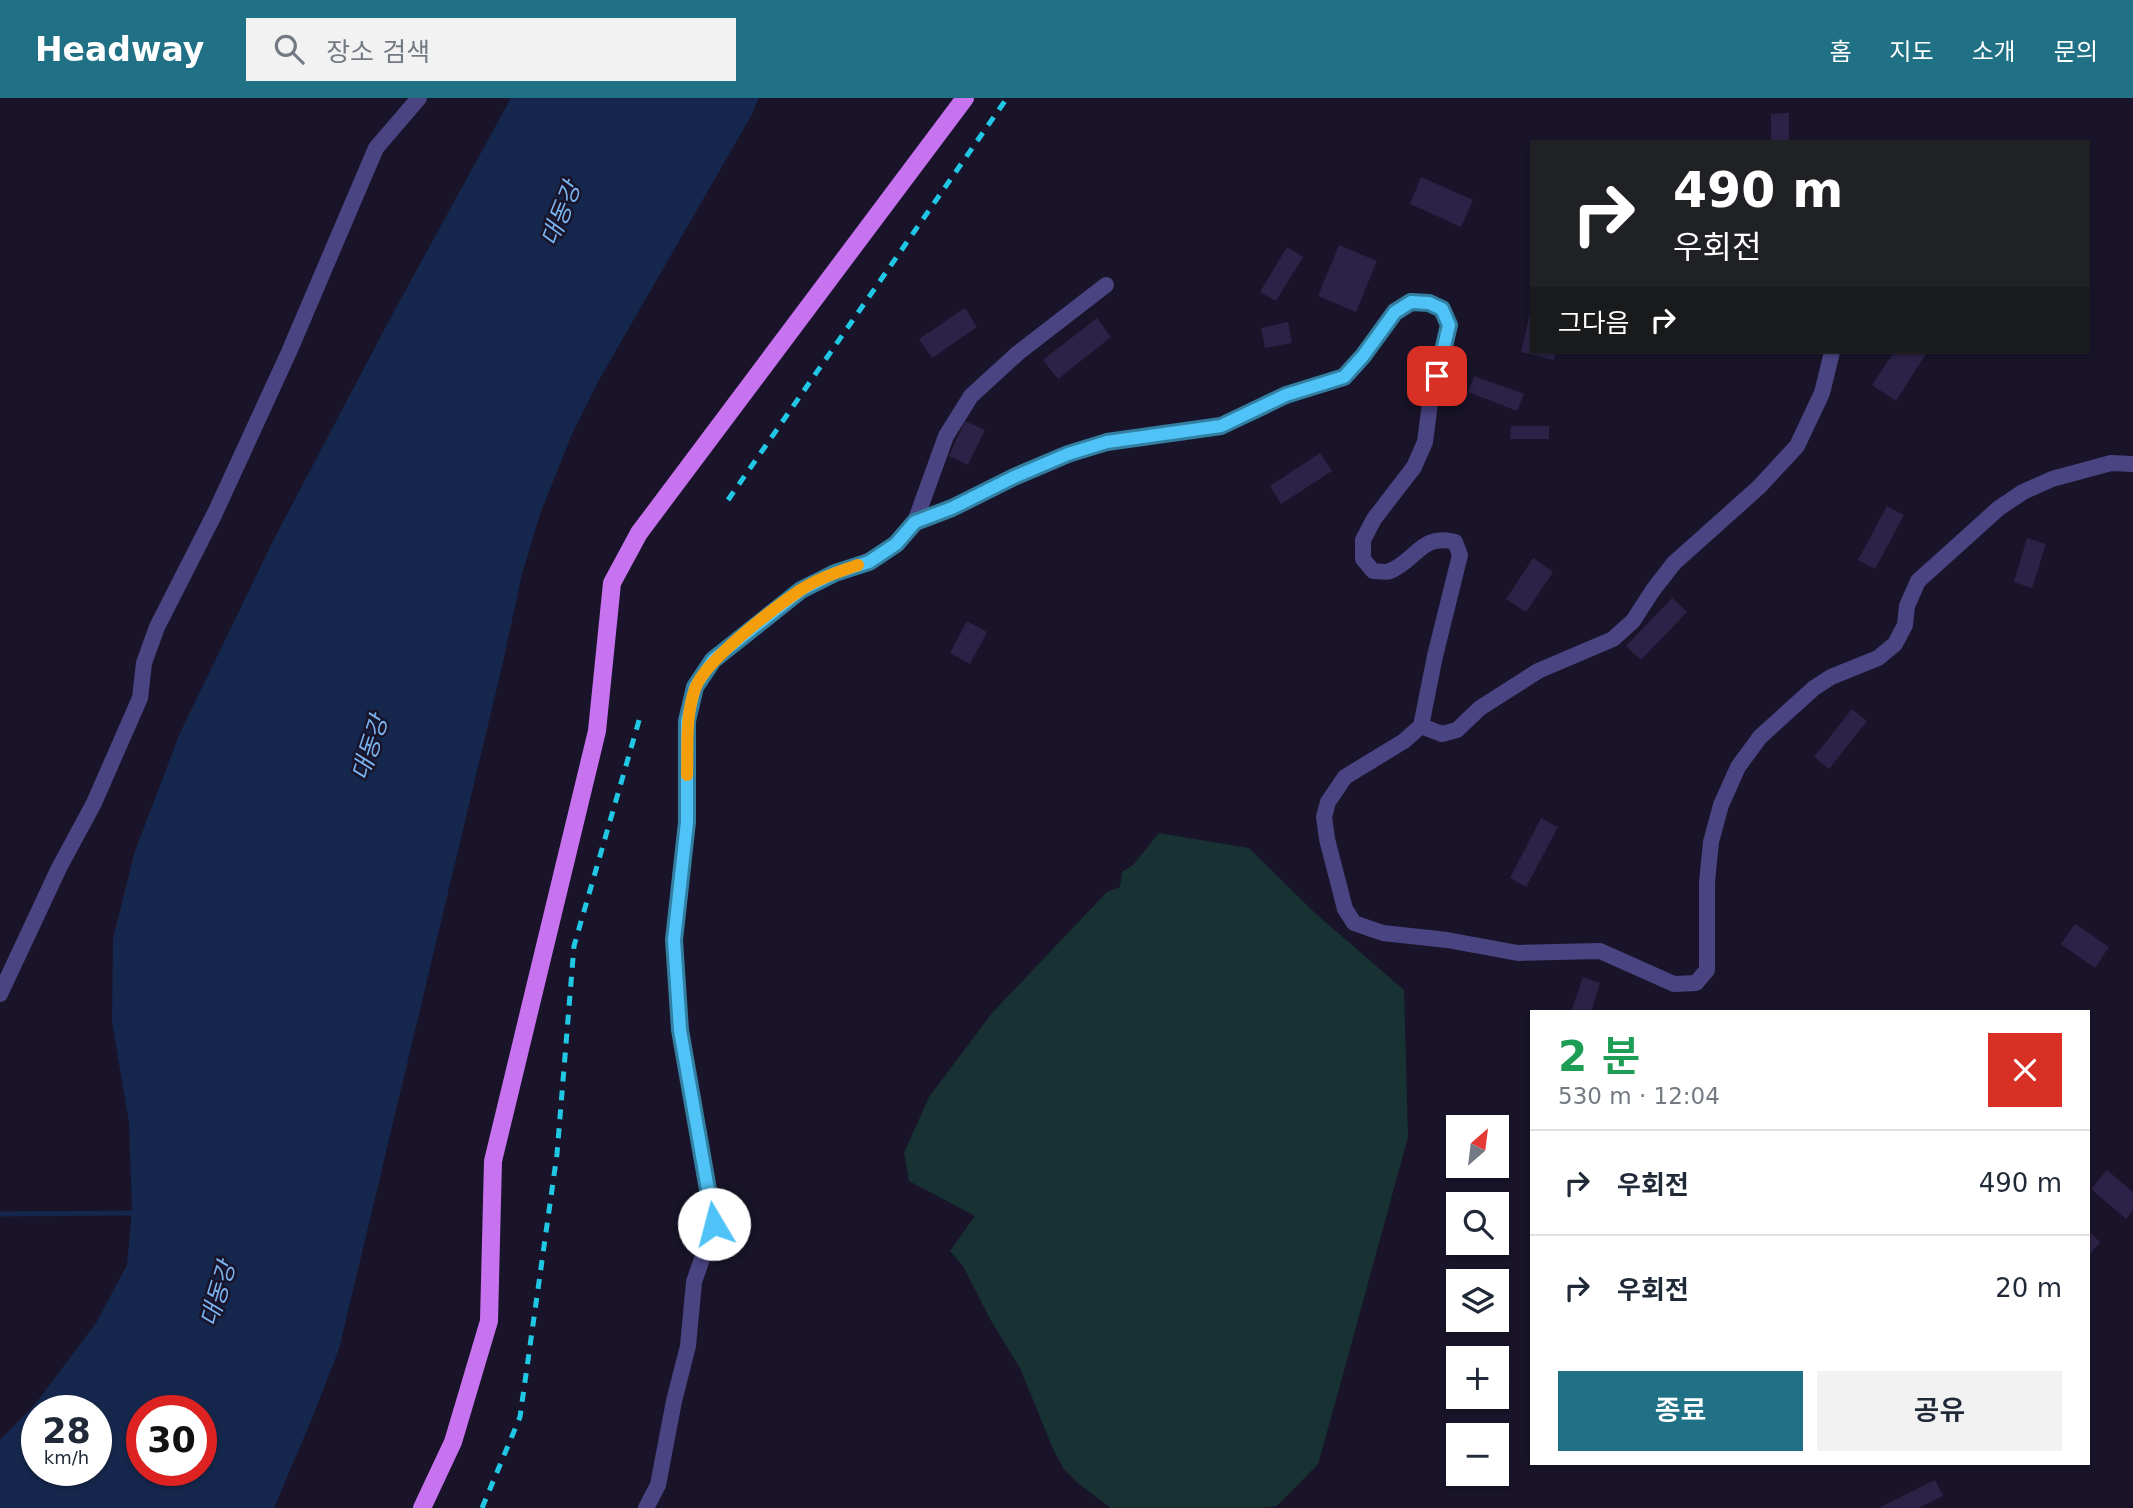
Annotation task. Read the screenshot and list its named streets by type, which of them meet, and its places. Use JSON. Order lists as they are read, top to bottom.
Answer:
{
  "water": ["대동강"],
  "north": "top right",
  "page": {
    "header": "Headway",
    "search": "장소 검색",
    "nav": [
      "홈",
      "지도",
      "소개",
      "문의"
    ],
    "turn": ["490 m", "우회전"],
    "then": "그다음",
    "heading": ["2 분", "530 m · 12:04"],
    "map_buttons": ["+", "−"],
    "list": [
      {
        "name": "우회전",
        "value": "490 m"
      },
      {
        "name": "우회전",
        "value": "20 m"
      }
    ],
    "buttons": ["종료", "공유"],
    "speed": "28 km/h",
    "limit": "30"
  }
}
